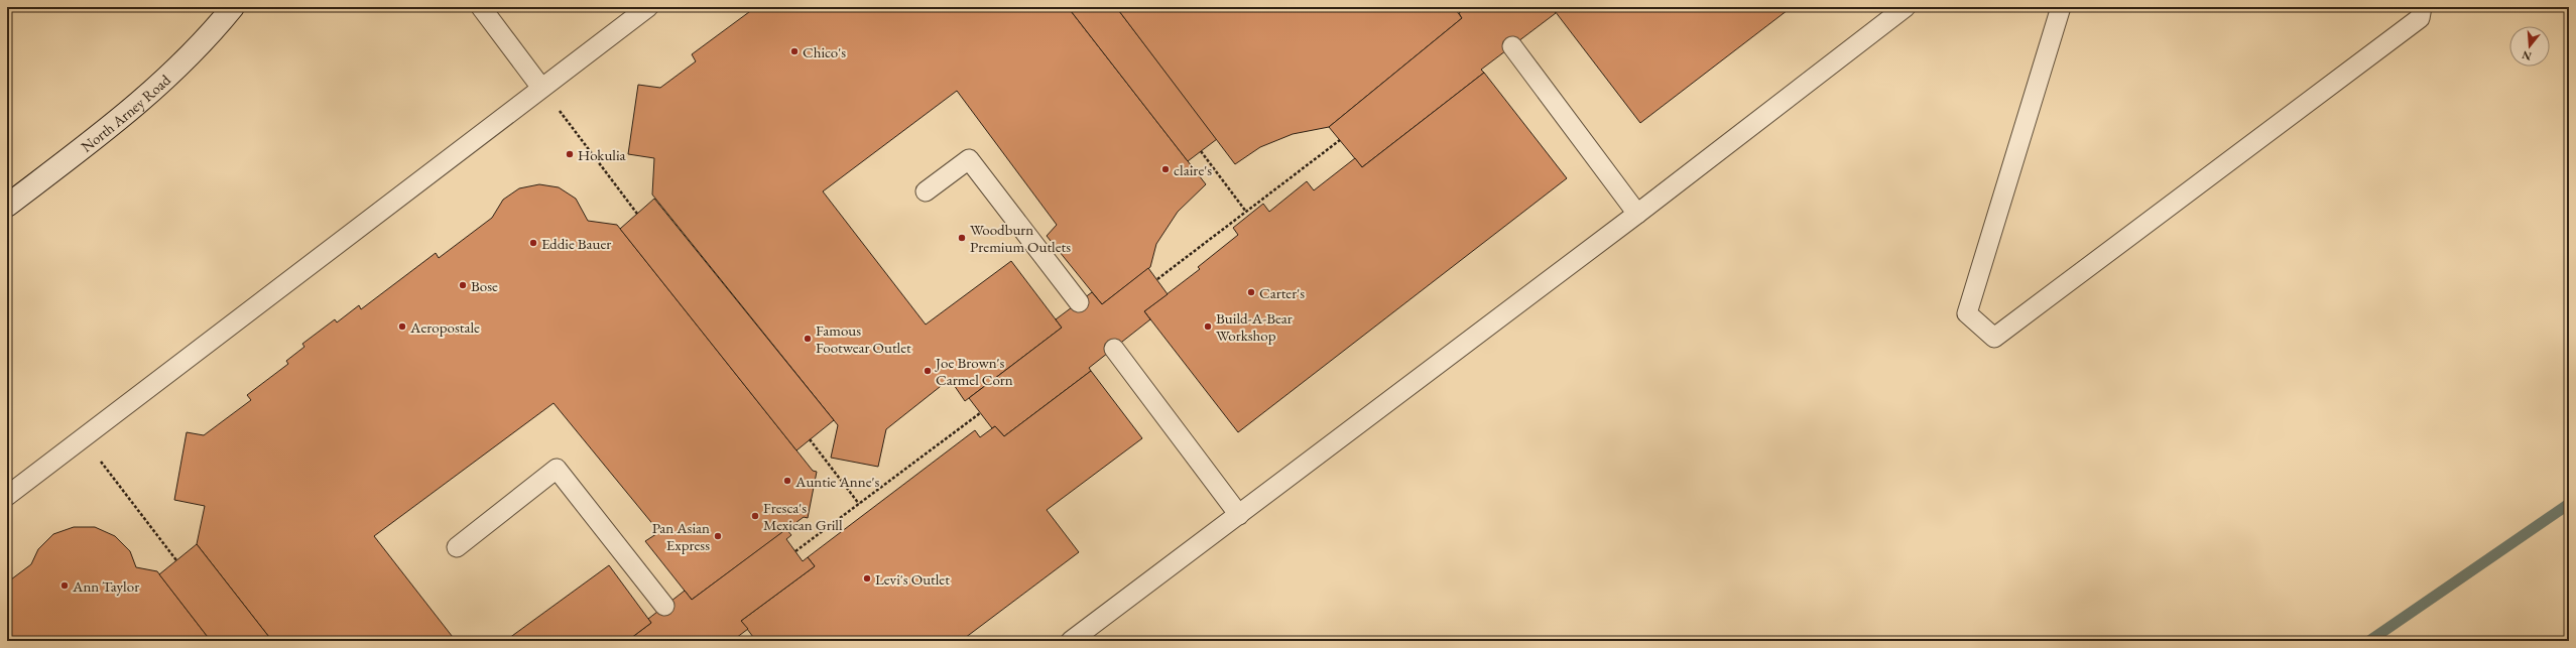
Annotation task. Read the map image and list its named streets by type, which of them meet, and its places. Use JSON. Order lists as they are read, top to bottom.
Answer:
{
  "streets": {
    "main road": ["North Arney Road"]
  },
  "places": [
    "Chico's",
    "Hokulia",
    "claire's",
    "Woodburn Premium Outlets",
    "Eddie Bauer",
    "Bose",
    "Carter's",
    "Aeropostale",
    "Build-A-Bear Workshop",
    "Famous Footwear Outlet",
    "Joe Brown's Carmel Corn",
    "Auntie Anne's",
    "Fresca's Mexican Grill",
    "Pan Asian Express",
    "Levi's Outlet",
    "Ann Taylor"
  ],
  "north": "bottom"
}
